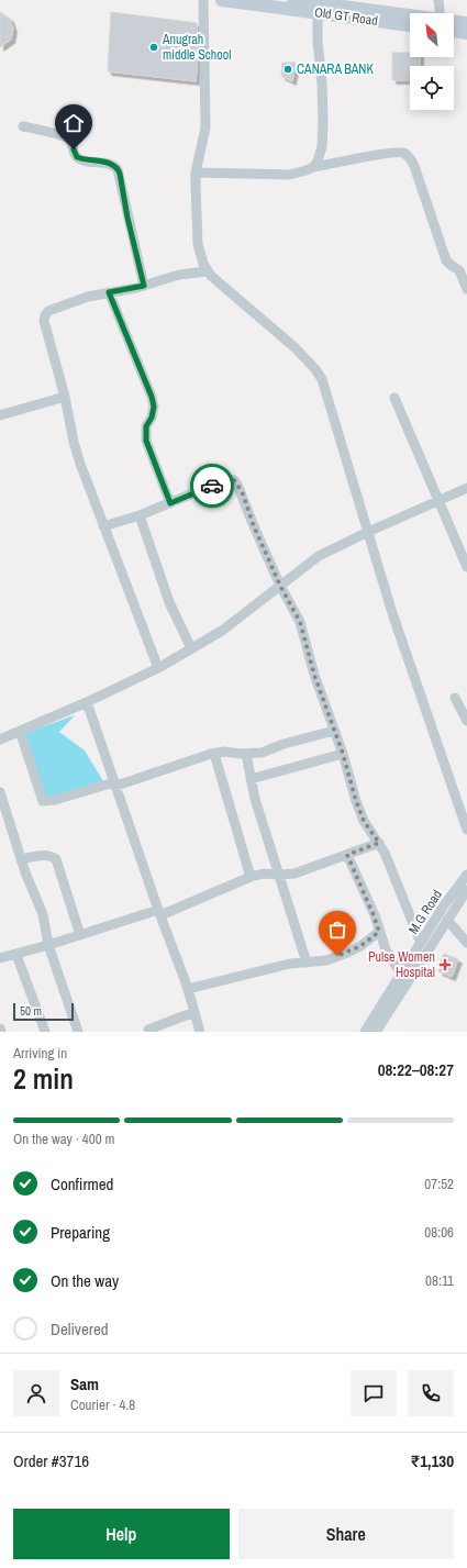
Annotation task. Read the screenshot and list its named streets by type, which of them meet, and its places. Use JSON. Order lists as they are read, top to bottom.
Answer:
{
  "streets": {
    "main road": ["Old GT Road"],
    "street": ["M.G Road"]
  },
  "places": {
    "other": ["Anugrah middle School", "CANARA BANK"],
    "health": ["Pulse Women Hospital"]
  },
  "scale_bar": "50 m",
  "north": "top left",
  "page": {
    "scale": "50 m",
    "heading": ["2 min", "Arriving in", "08:22–08:27"],
    "panel": [
      "Sam",
      "Courier · 4.8",
      "Order #3716",
      "₹1,130"
    ],
    "bar": "On the way · 400 m",
    "list": [
      ["Confirmed", "07:52"],
      ["Preparing", "08:06"],
      ["On the way", "08:11"],
      "Delivered"
    ],
    "buttons": ["Help", "Share"]
  }
}
